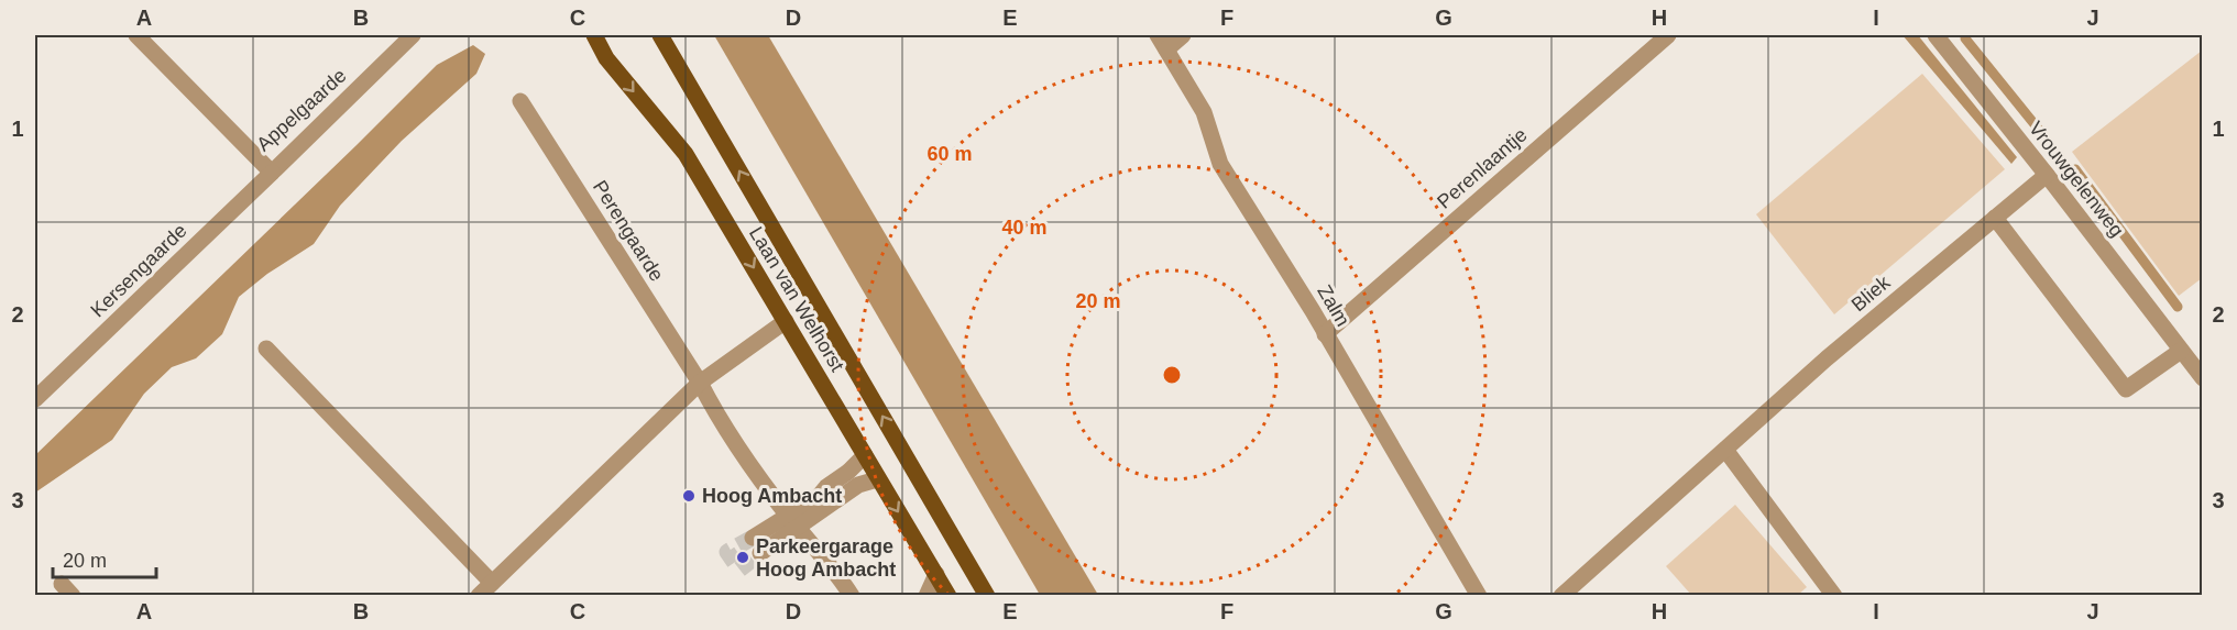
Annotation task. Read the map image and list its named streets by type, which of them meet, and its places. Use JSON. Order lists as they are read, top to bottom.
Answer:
{
  "streets": {
    "main road": ["Laan van Welhorst"],
    "street": [
      "Appelgaarde",
      "Perenlaantje",
      "Vrouwgelenweg",
      "Perengaarde",
      "Kersengaarde",
      "Bliek",
      "Zalm"
    ]
  },
  "crossings": [
    ["Appelgaarde", "Kersengaarde"],
    ["Perenlaantje", "Zalm"],
    ["Vrouwgelenweg", "Bliek"]
  ],
  "places": ["Hoog Ambacht", "Parkeergarage Hoog Ambacht"],
  "scale_bar": "20 m",
  "grid": {
    "columns": [
      "A",
      "B",
      "C",
      "D",
      "E",
      "F",
      "G",
      "H",
      "I",
      "J"
    ],
    "rows": ["1", "2", "3"]
  },
  "rings": ["60 m", "40 m", "20 m"]
}
